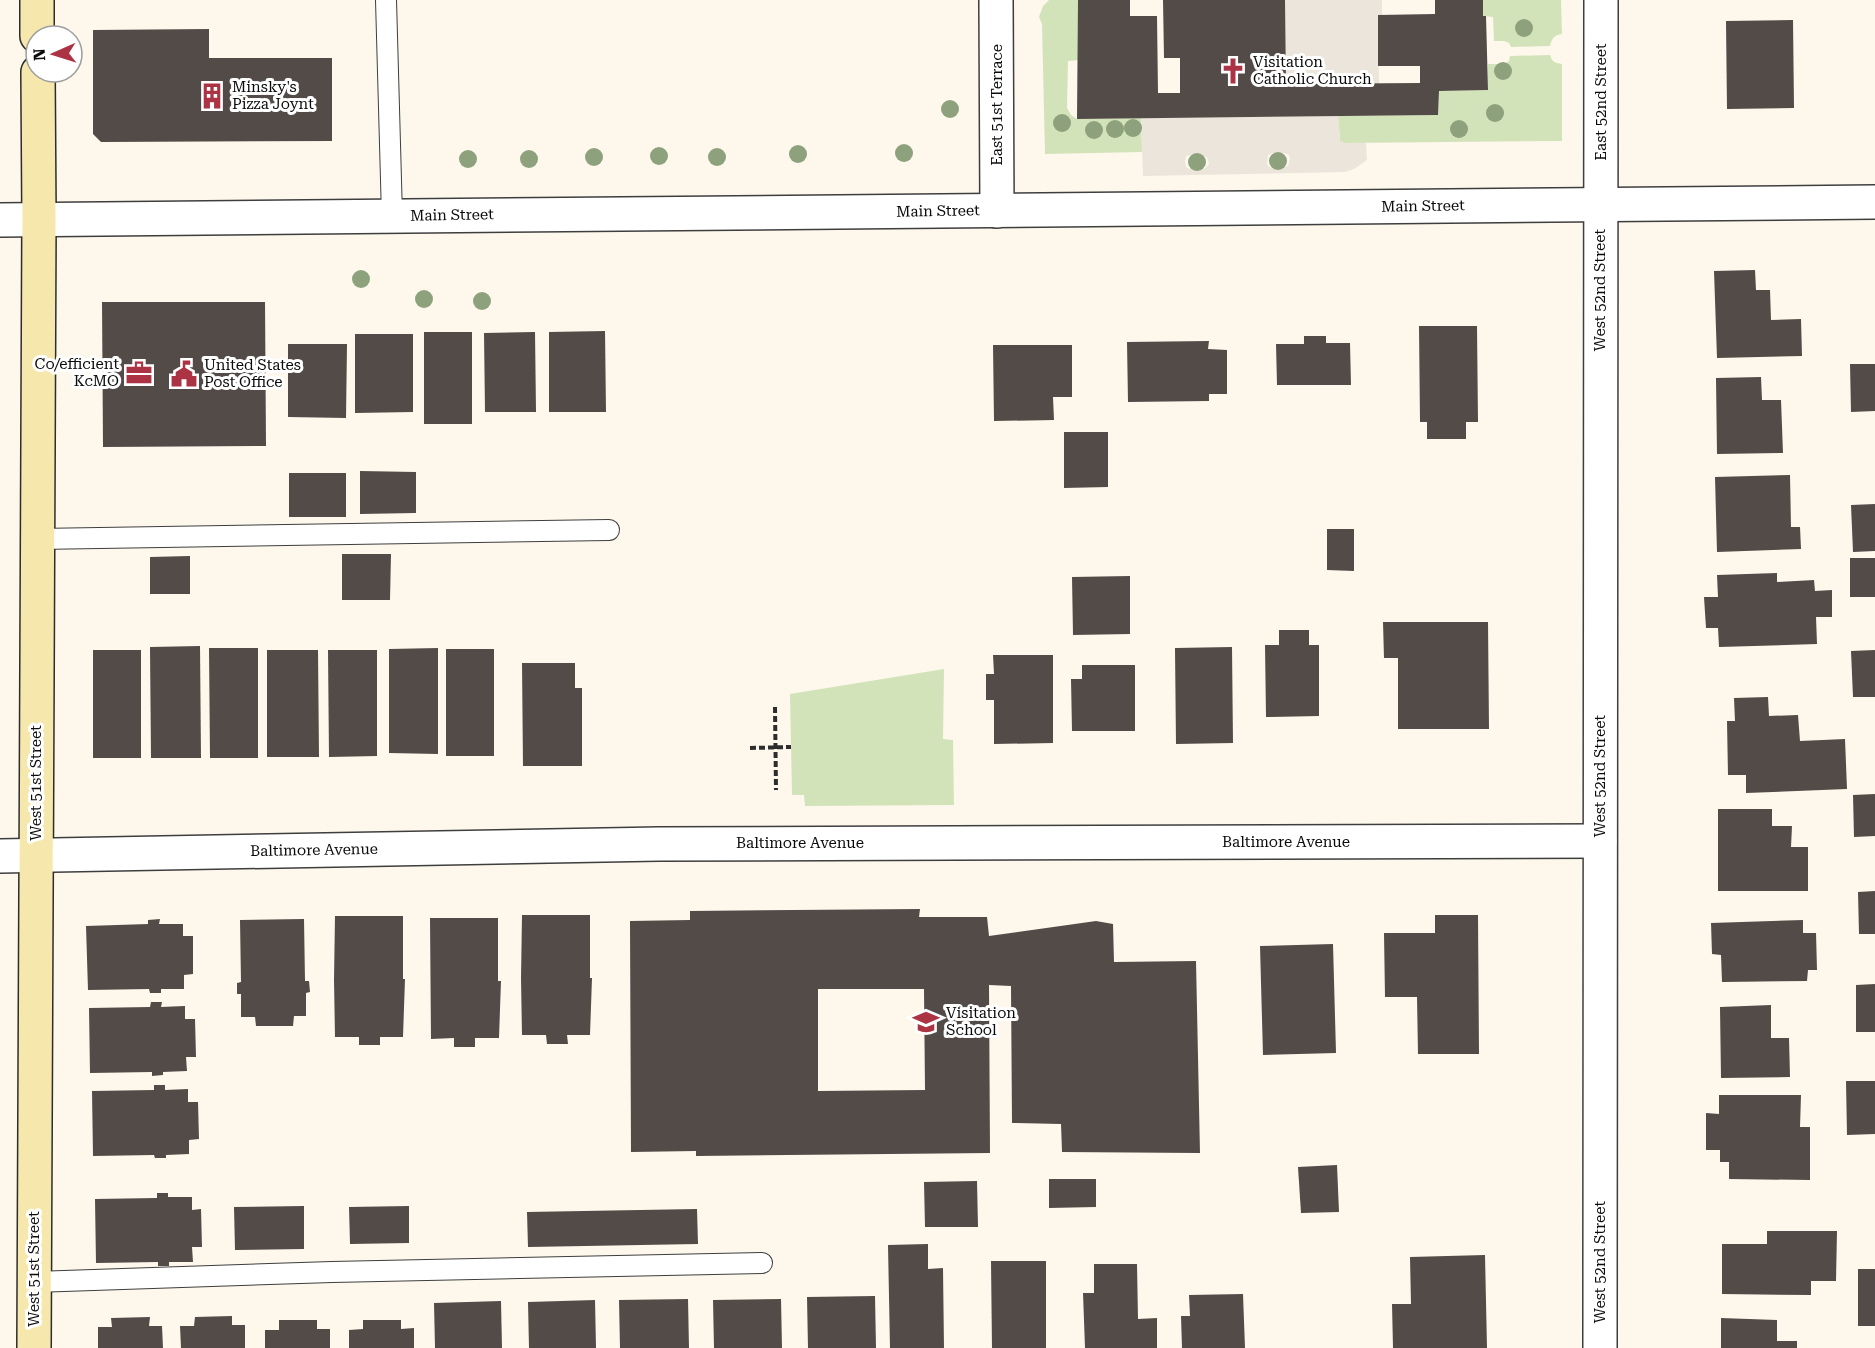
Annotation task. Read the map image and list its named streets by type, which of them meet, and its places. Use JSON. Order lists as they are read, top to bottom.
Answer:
{
  "streets": {
    "street": [
      "East 52nd Street",
      "East 51st Terrace",
      "Main Street",
      "West 52nd Street",
      "West 51st Street",
      "Baltimore Avenue"
    ]
  },
  "crossings": [
    ["East 52nd Street", "Main Street"],
    ["East 52nd Street", "West 52nd Street"],
    ["East 51st Terrace", "Main Street"],
    ["Main Street", "West 52nd Street"],
    ["Main Street", "West 51st Street"],
    ["West 52nd Street", "Baltimore Avenue"],
    ["West 51st Street", "Baltimore Avenue"]
  ],
  "places": {
    "church": ["Visitation Catholic Church"],
    "building": ["Minsky's Pizza Joynt"],
    "office": ["Co/efficient KcMO"],
    "public building": ["United States Post Office"],
    "school or university": ["Visitation School"]
  },
  "north": "left"
}
